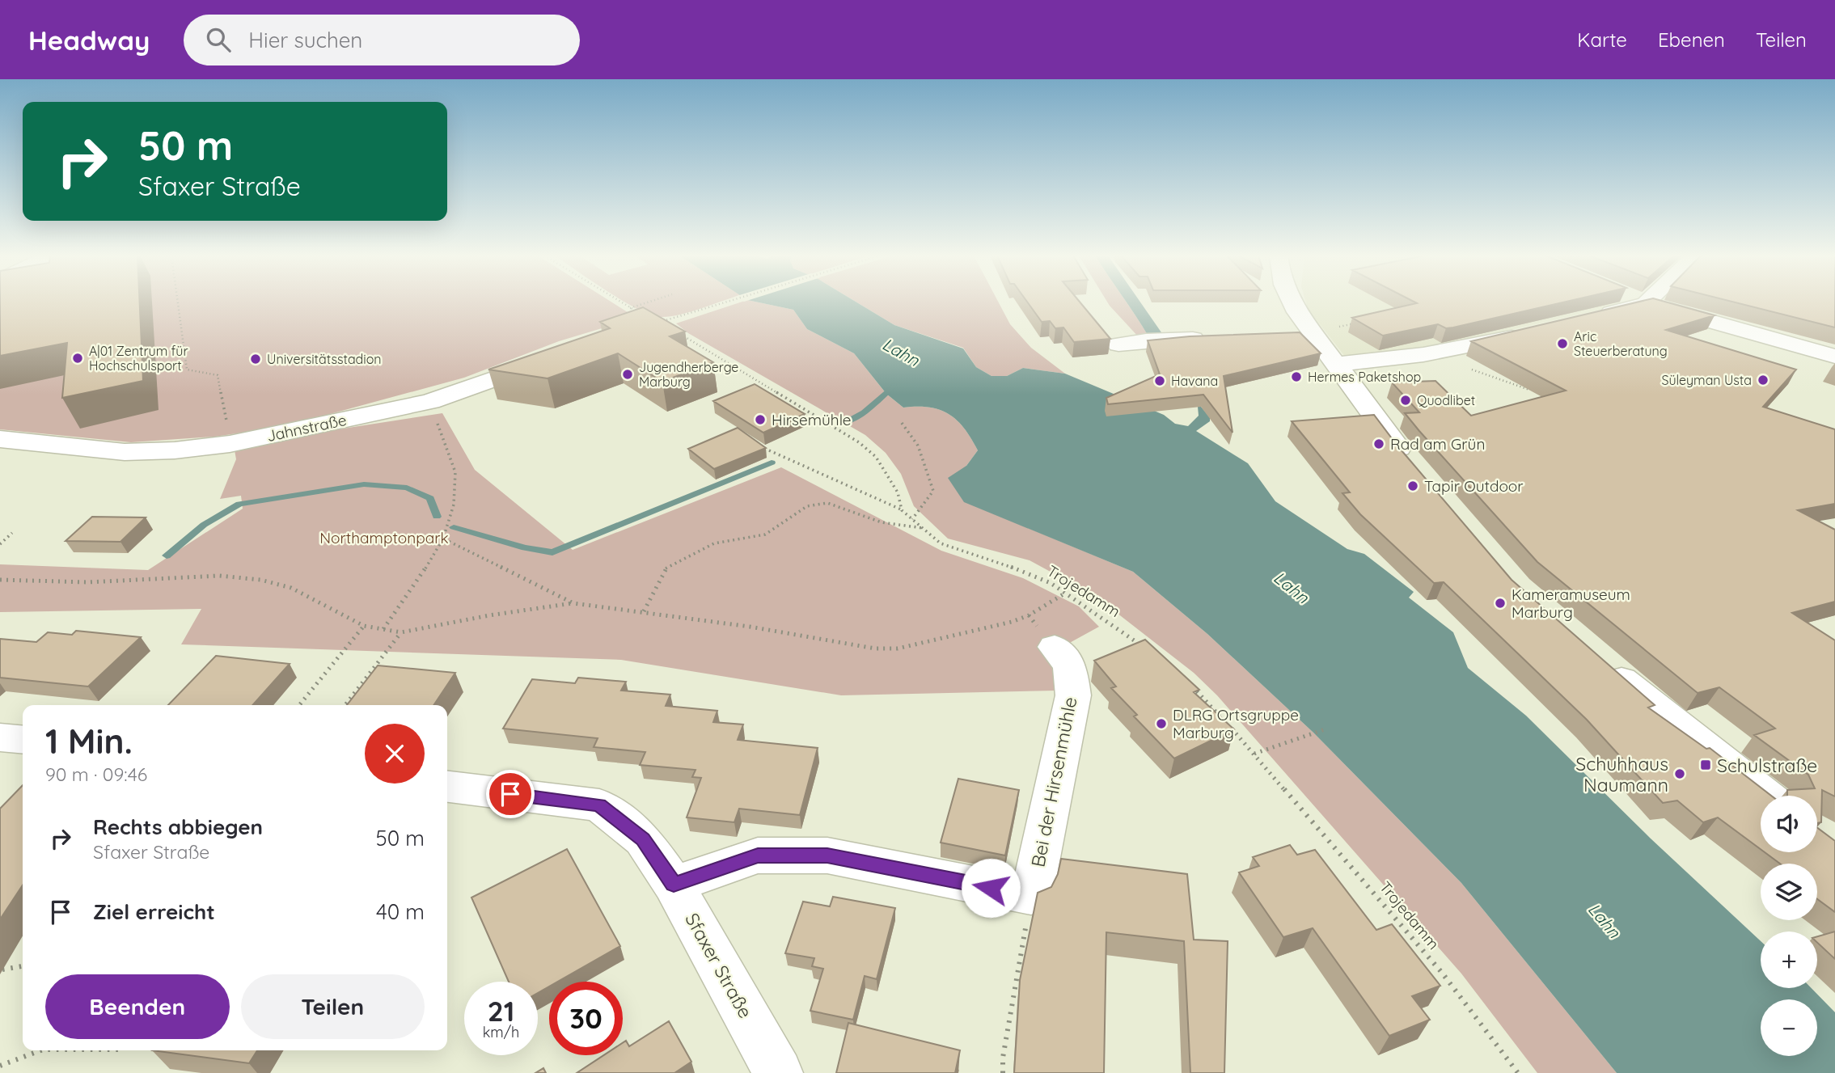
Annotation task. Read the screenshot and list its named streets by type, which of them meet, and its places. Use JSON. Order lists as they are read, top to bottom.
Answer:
{
  "streets": {
    "street": ["Jahnstraße", "Bei der Hirsenmühle", "Sfaxer Straße"],
    "path": ["Trojedamm"]
  },
  "water": ["Lahn"],
  "parks": ["Northamptonpark"],
  "places": {
    "other": [
      "Aric Steuerberatung",
      "A|01 Zentrum für Hochschulsport",
      "Universitätsstadion",
      "Jugendherberge Marburg",
      "Hermes Paketshop",
      "Süleyman Usta",
      "Havana",
      "Quodlibet",
      "Hirsemühle",
      "Rad am Grün",
      "Tapir Outdoor",
      "Kameramuseum Marburg",
      "DLRG Ortsgruppe Marburg",
      "Schuhhaus Naumann"
    ],
    "transit": ["Schulstraße"]
  },
  "page": {
    "header": "Headway",
    "search": "Hier suchen",
    "nav": ["Karte", "Ebenen", "Teilen"],
    "turn": ["50 m", "Sfaxer Straße"],
    "heading": ["1 Min.", "90 m · 09:46"],
    "map_buttons": ["+", "−"],
    "list": [
      {
        "name": "Rechts abbiegen",
        "note": "Sfaxer Straße",
        "value": "50 m"
      },
      {
        "name": "Ziel erreicht",
        "value": "40 m"
      }
    ],
    "buttons": ["Beenden", "Teilen"],
    "speed": "21 km/h",
    "limit": "30"
  }
}
